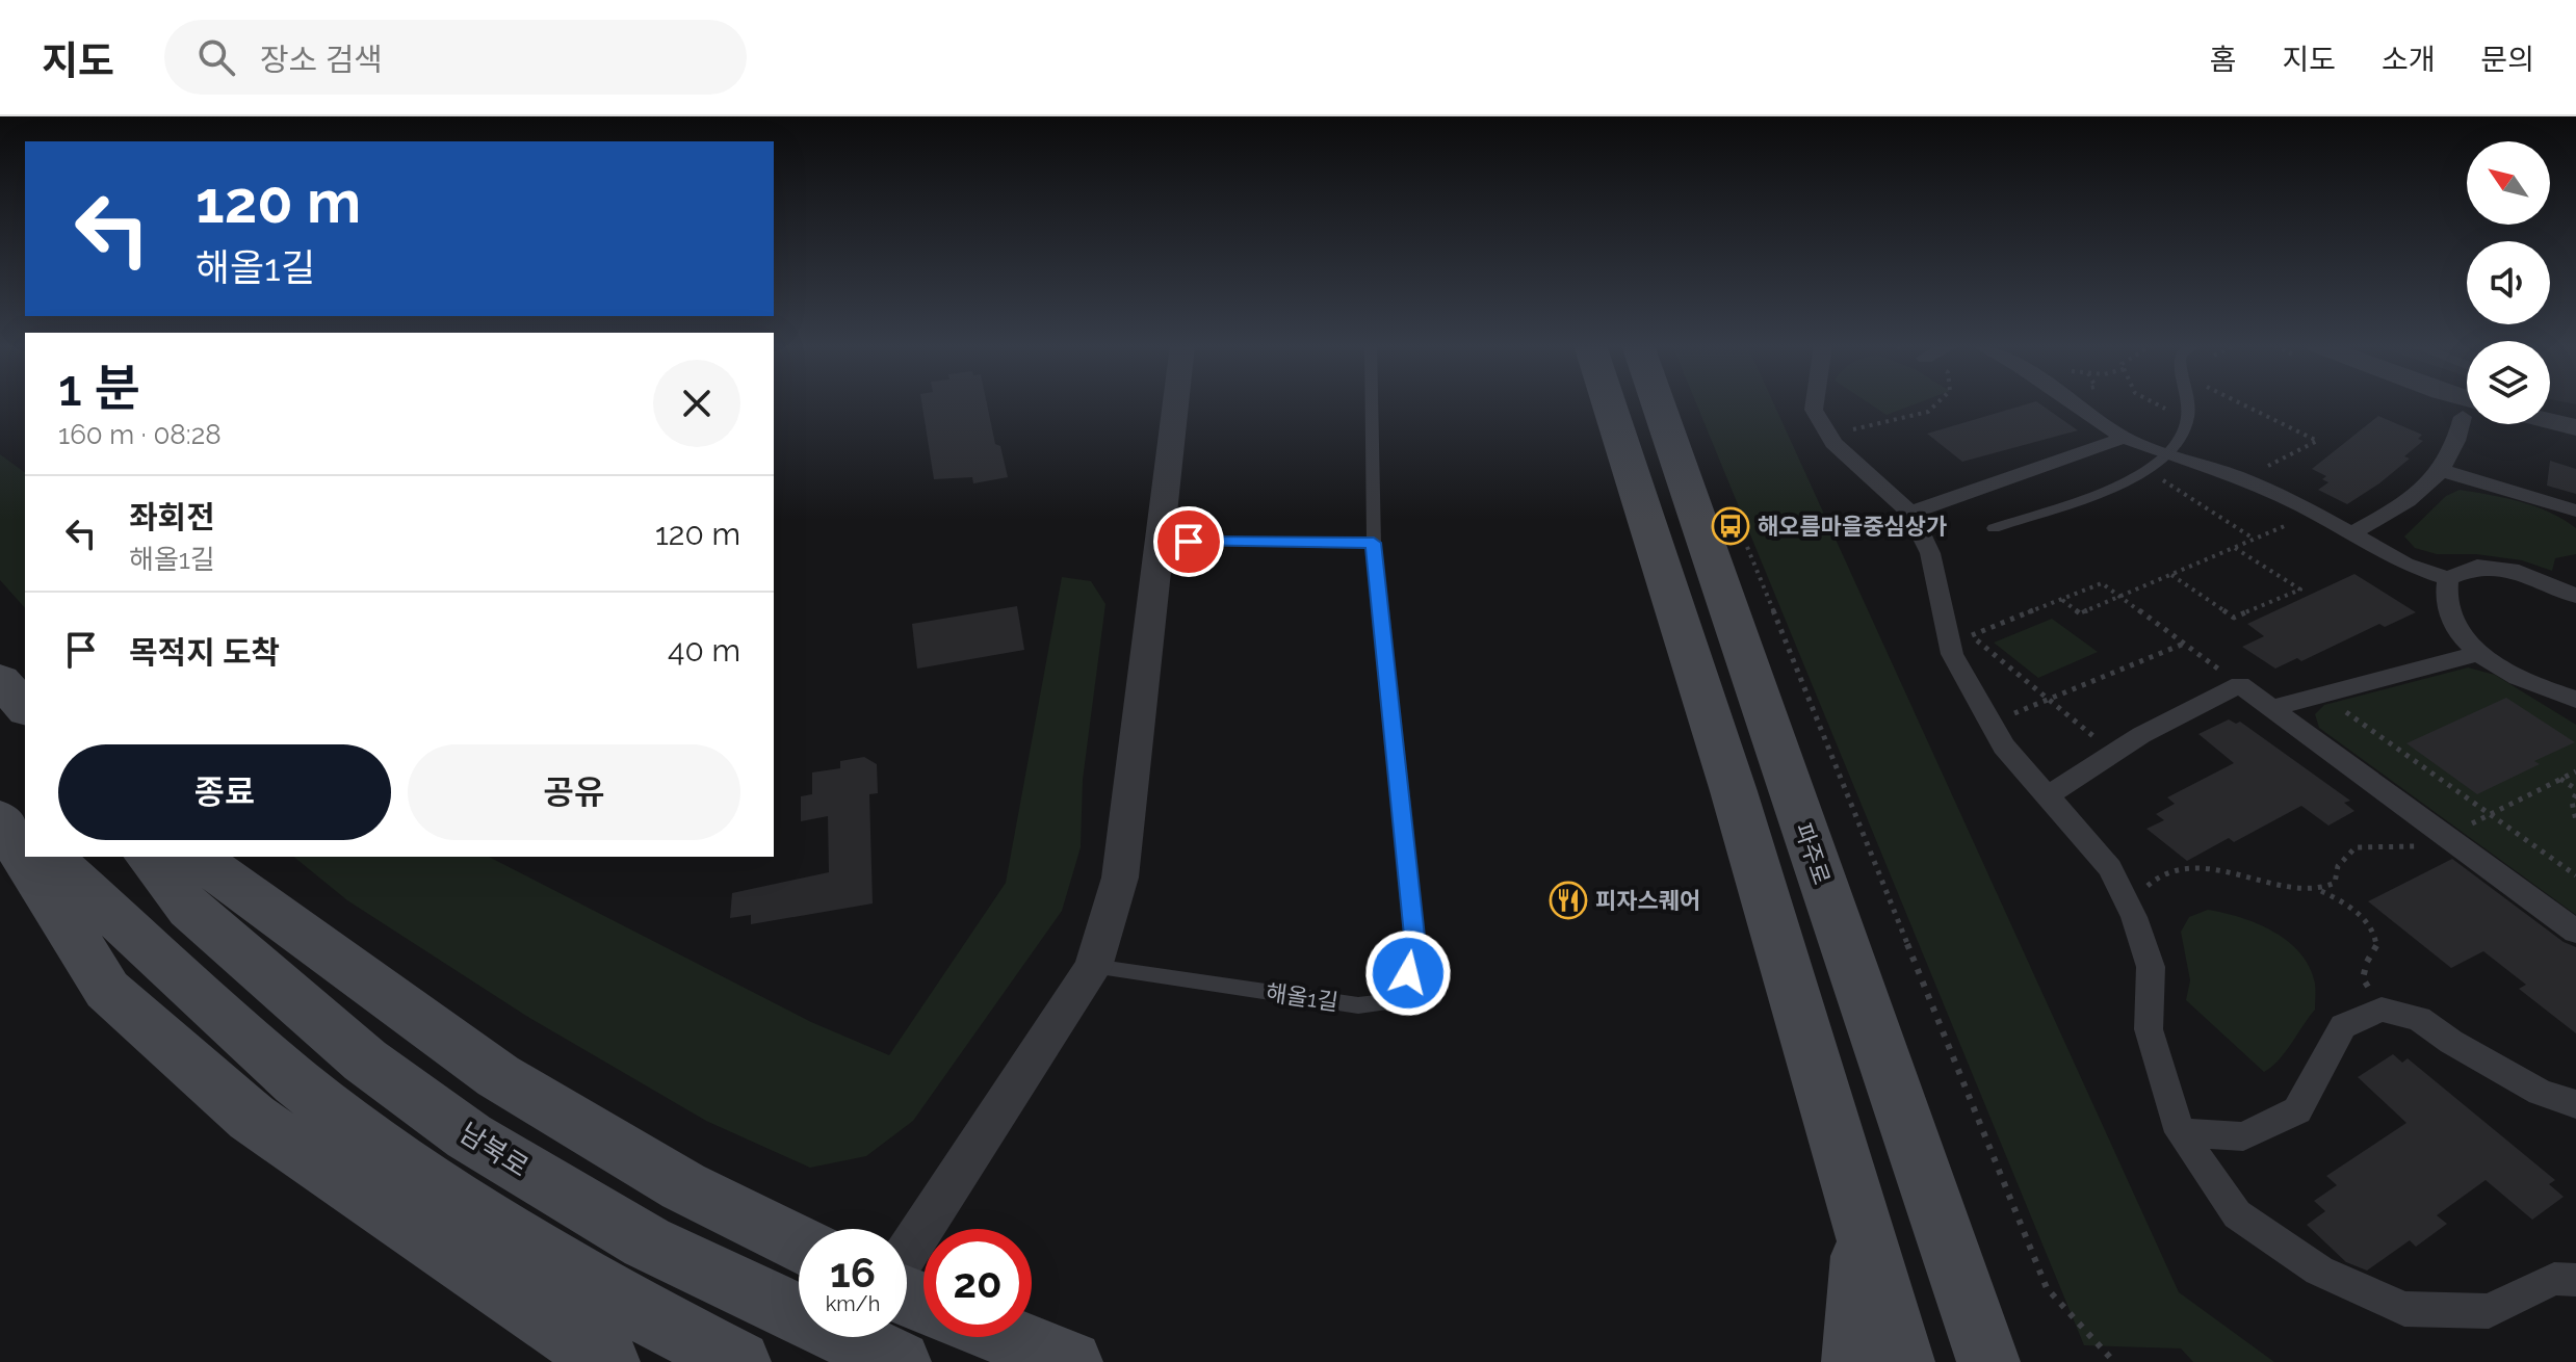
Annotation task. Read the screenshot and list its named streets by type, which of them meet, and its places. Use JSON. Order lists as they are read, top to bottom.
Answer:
{
  "streets": {
    "main road": ["파주로", "남북로"],
    "lane": ["해올1길"]
  },
  "places": {
    "bus stop": ["해오름마을중심상가"],
    "restaurant": ["피자스퀘어"]
  },
  "north": "top left",
  "page": {
    "header": "지도",
    "search": "장소 검색",
    "nav": [
      "홈",
      "지도",
      "소개",
      "문의"
    ],
    "turn": ["120 m", "해올1길"],
    "heading": ["1 분", "160 m · 08:28"],
    "list": [
      {
        "name": "좌회전",
        "note": "해올1길",
        "value": "120 m"
      },
      {
        "name": "목적지 도착",
        "value": "40 m"
      }
    ],
    "buttons": ["종료", "공유"],
    "speed": "16 km/h",
    "limit": "20"
  }
}
